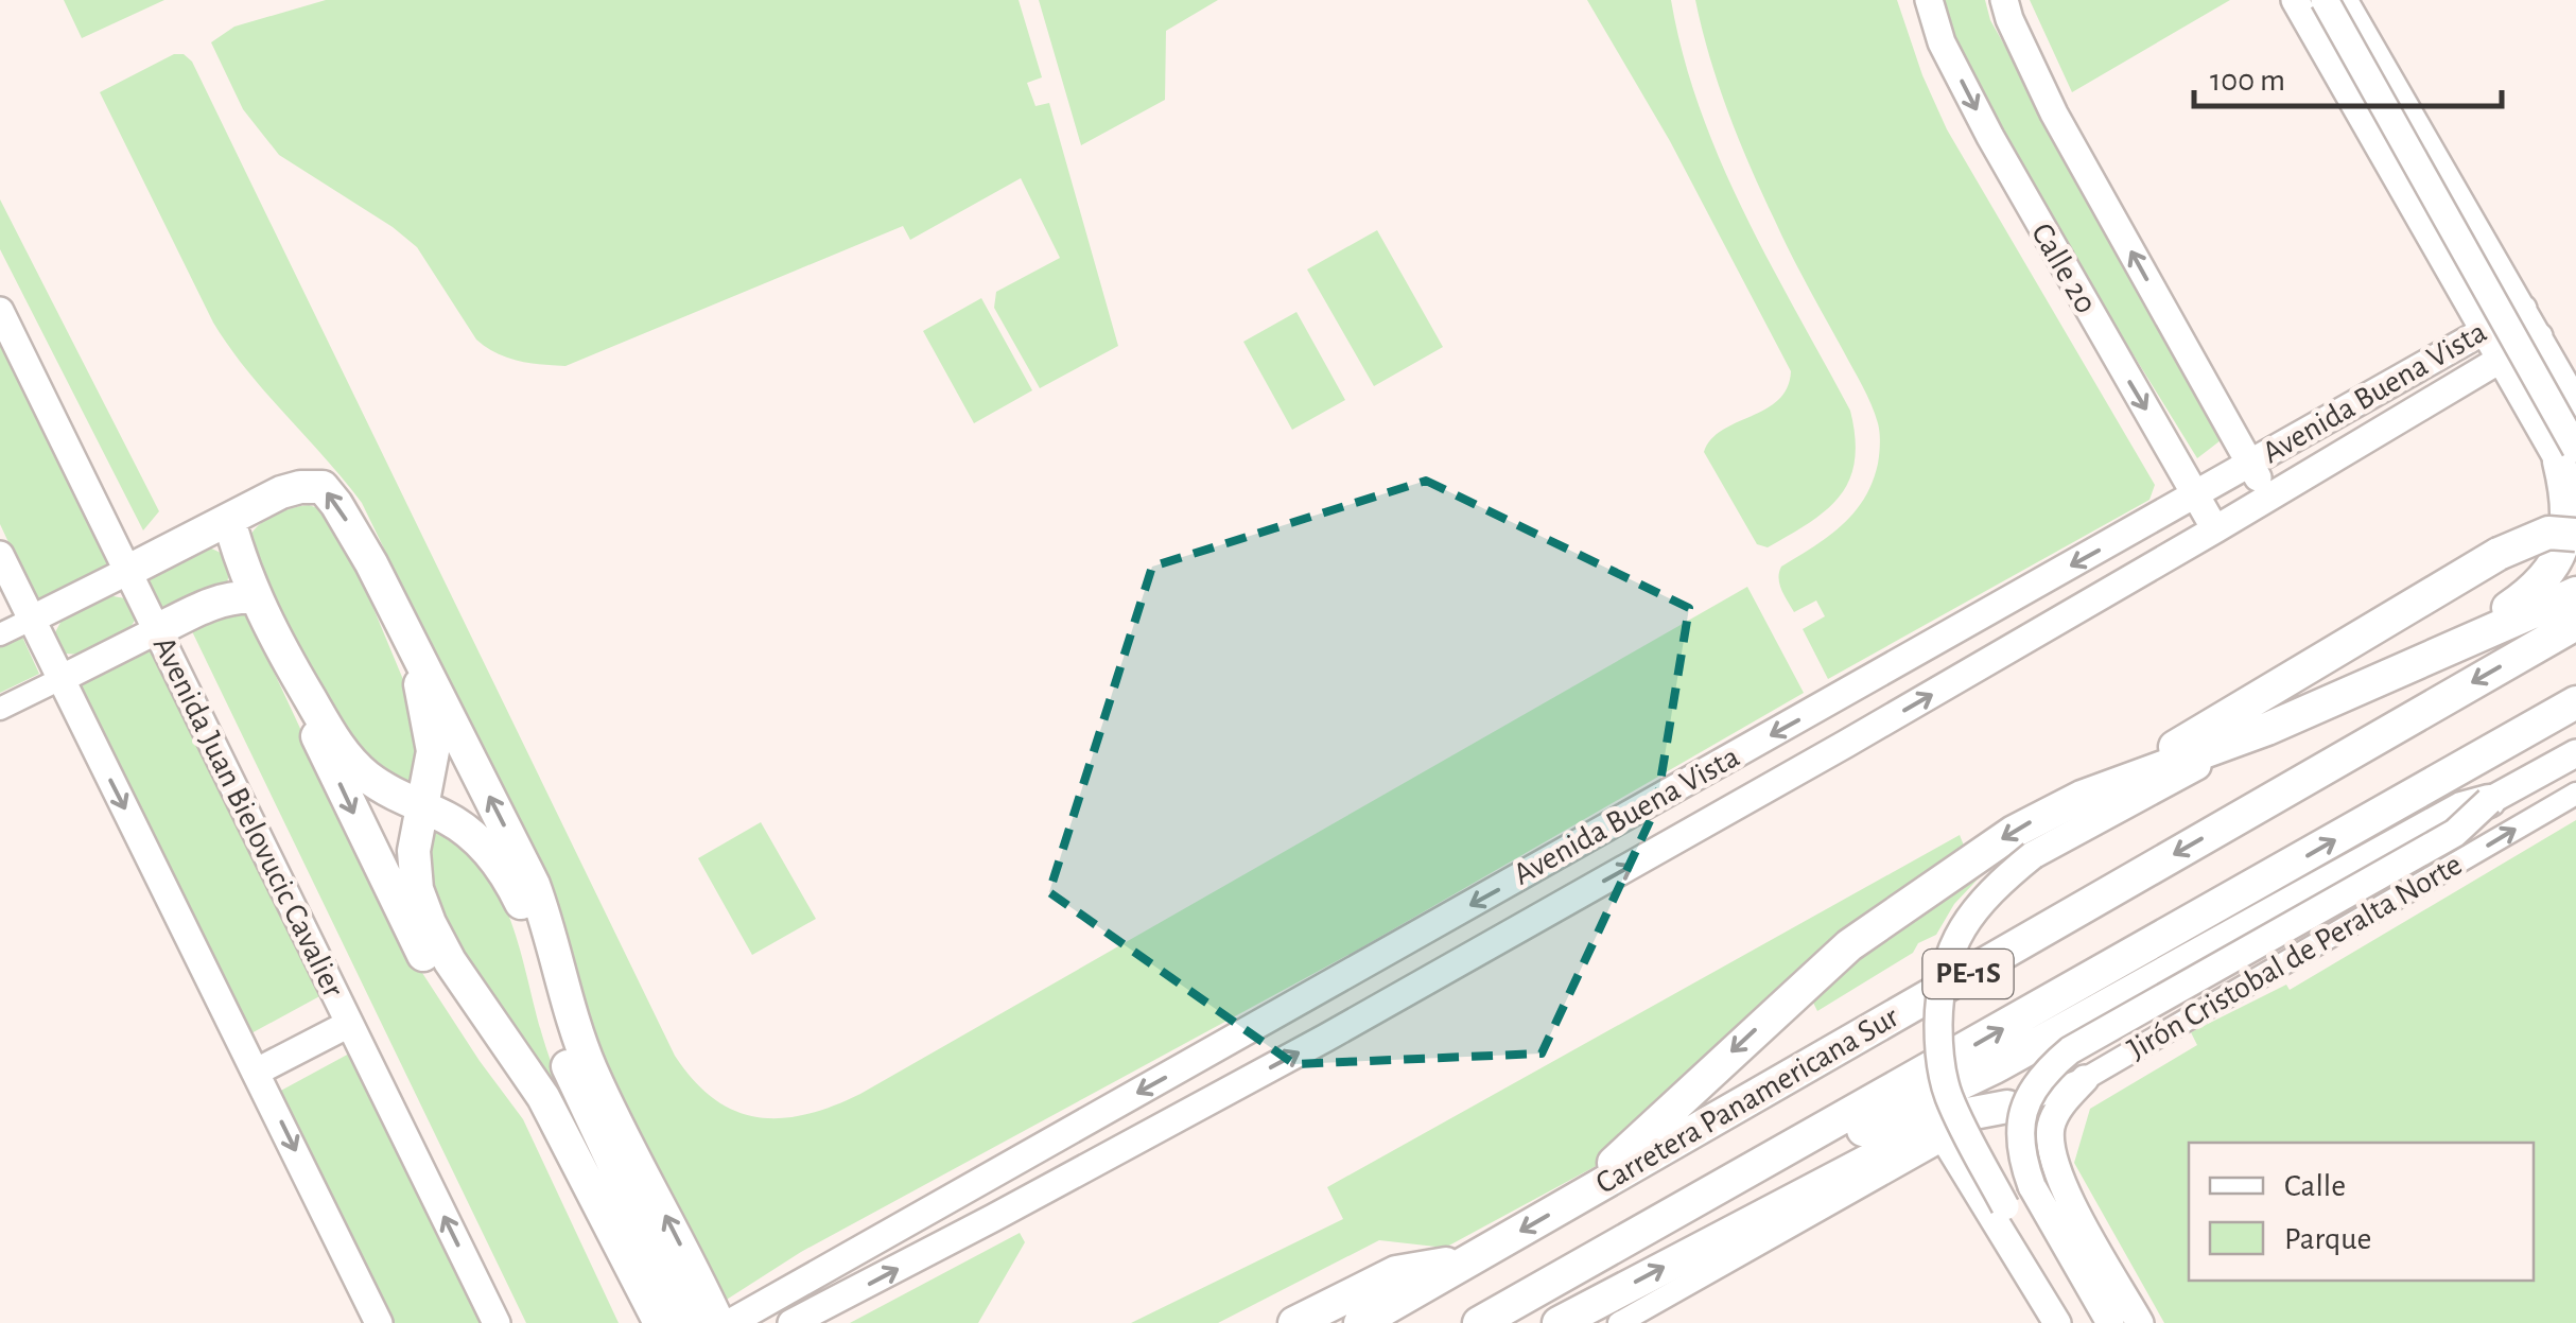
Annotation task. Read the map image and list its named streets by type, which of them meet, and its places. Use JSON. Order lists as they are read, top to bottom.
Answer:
{
  "streets": {
    "highway": ["PE-1S", "Carretera Panamericana Sur"],
    "main road": ["Calle 20", "Avenida Buena Vista", "Avenida Juan Bielovucic Cavalier"],
    "street": ["Jirón Cristobal de Peralta Norte"]
  },
  "crossings": [
    ["Calle 20", "Avenida Buena Vista"]
  ],
  "one_way": ["Jirón Cristobal de Peralta Norte"],
  "legend": ["Calle", "Parque"],
  "scale_bar": "100 m"
}
